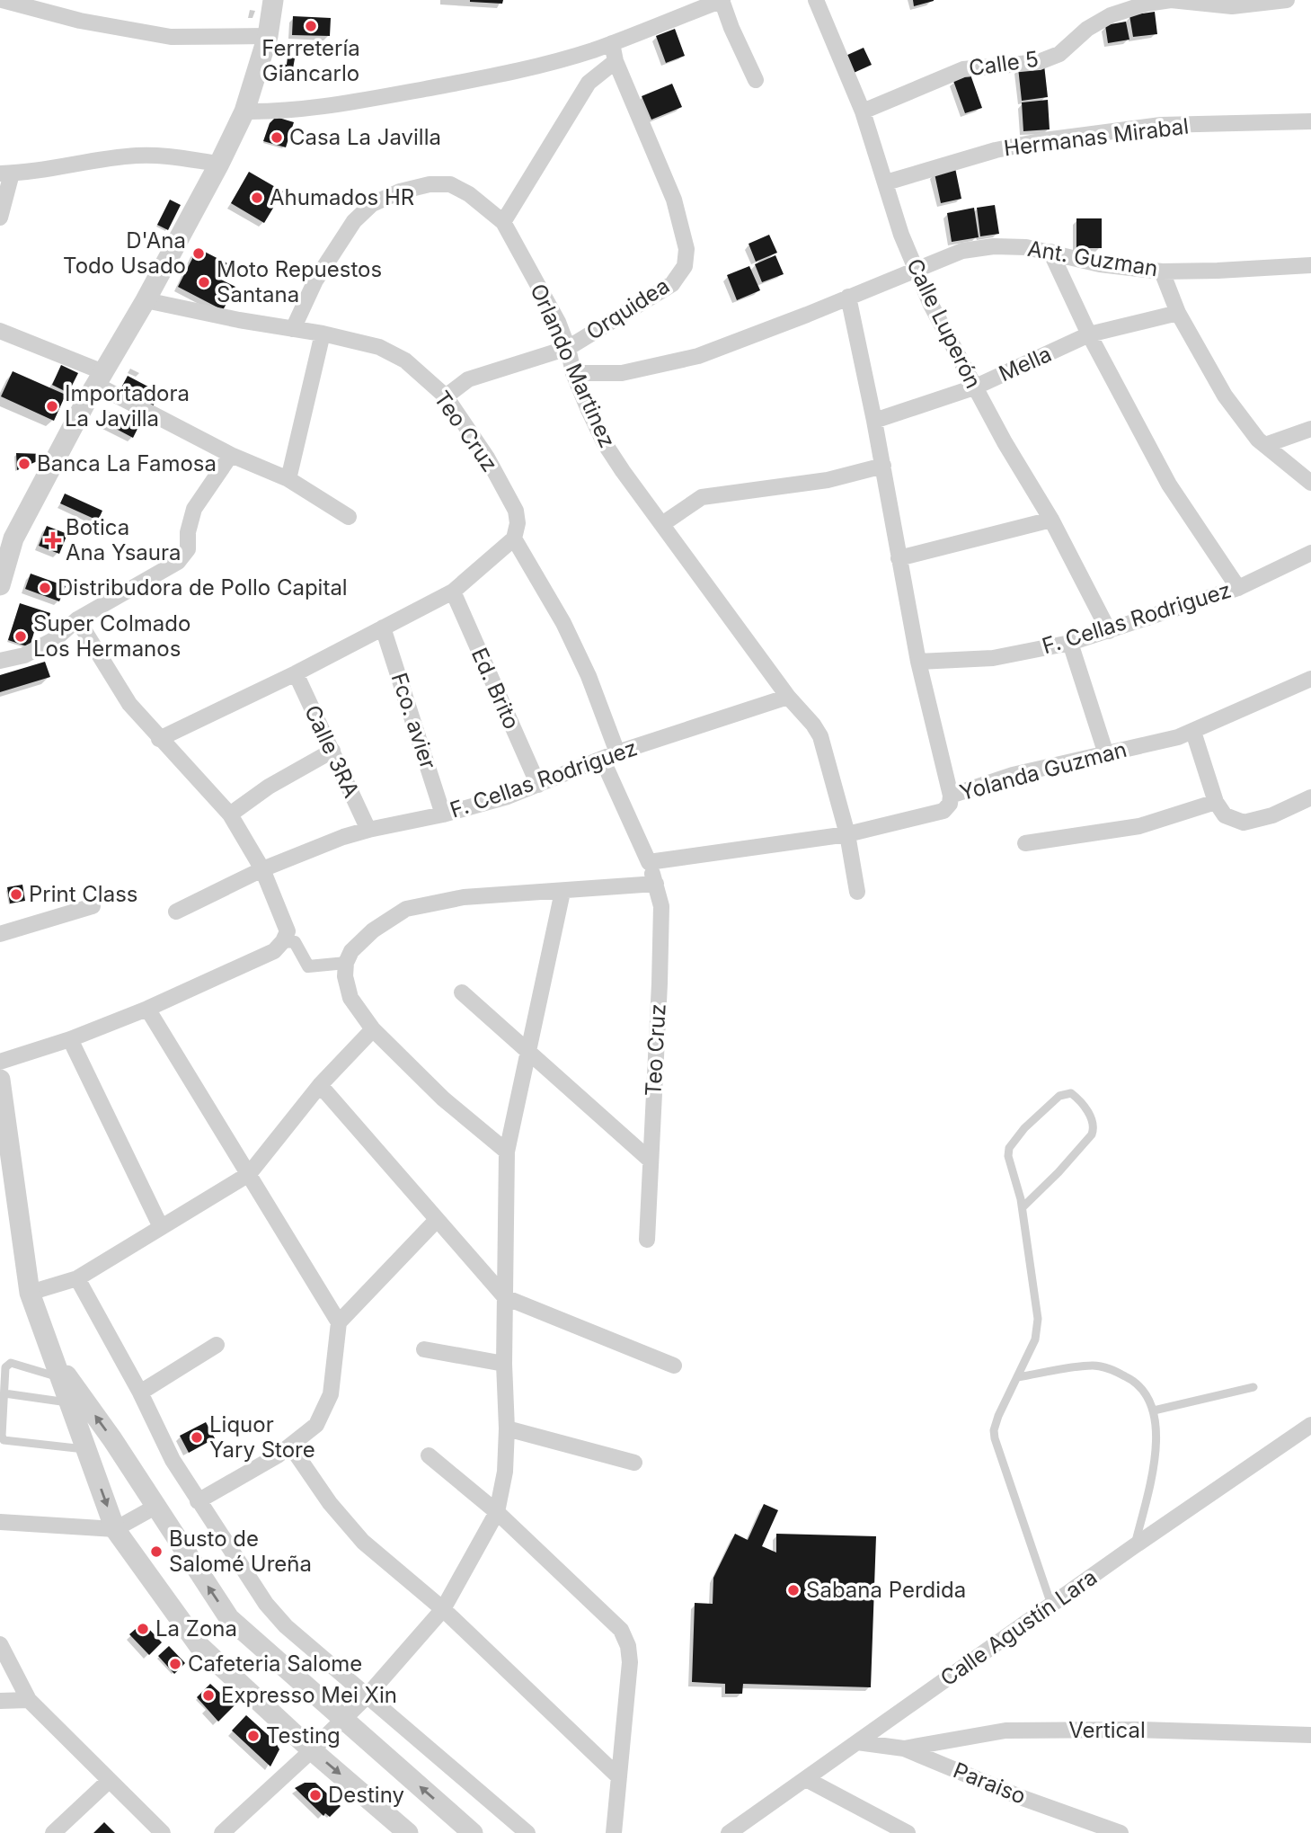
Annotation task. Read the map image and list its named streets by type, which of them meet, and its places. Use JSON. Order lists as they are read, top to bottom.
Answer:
{
  "streets": {
    "street": [
      "Calle 5",
      "Hermanas Mirabal",
      "Ant. Guzman",
      "Orquidea",
      "Calle Luperón",
      "Mella",
      "Orlando Martinez",
      "Teo Cruz",
      "F. Cellas Rodriguez",
      "Ed. Brito",
      "Fco. avier",
      "Calle 3RA",
      "Yolanda Guzman",
      "Calle Agustín Lara",
      "Vertical",
      "Paraiso"
    ]
  },
  "crossings": [
    ["Calle 5", "Calle Luperón"],
    ["Hermanas Mirabal", "Calle Luperón"],
    ["Ant. Guzman", "Calle Luperón"],
    ["Ant. Guzman", "Orlando Martinez"],
    ["Orquidea", "Orlando Martinez"],
    ["Orquidea", "Teo Cruz"],
    ["Calle Luperón", "Mella"],
    ["Calle Luperón", "F. Cellas Rodriguez"],
    ["Orlando Martinez", "Teo Cruz"],
    ["Orlando Martinez", "F. Cellas Rodriguez"],
    ["Orlando Martinez", "Yolanda Guzman"],
    ["Teo Cruz", "Yolanda Guzman"],
    ["F. Cellas Rodriguez", "Ed. Brito"],
    ["F. Cellas Rodriguez", "Fco. avier"],
    ["F. Cellas Rodriguez", "Calle 3RA"],
    ["Calle Agustín Lara", "Paraiso"],
    ["Vertical", "Paraiso"]
  ],
  "places": {
    "other": [
      "Ferretería Giancarlo",
      "Casa La Javilla",
      "Ahumados HR",
      "D'Ana Todo Usado",
      "Moto Repuestos Santana",
      "Importadora La Javilla",
      "Banca La Famosa",
      "Distribudora de Pollo Capital",
      "Super Colmado Los Hermanos",
      "Print Class",
      "Liquor Yary Store",
      "Busto de Salomé Ureña",
      "Sabana Perdida",
      "La Zona",
      "Cafeteria Salome",
      "Expresso Mei Xin",
      "Testing",
      "Destiny"
    ],
    "health": ["Botica Ana Ysaura"]
  }
}
